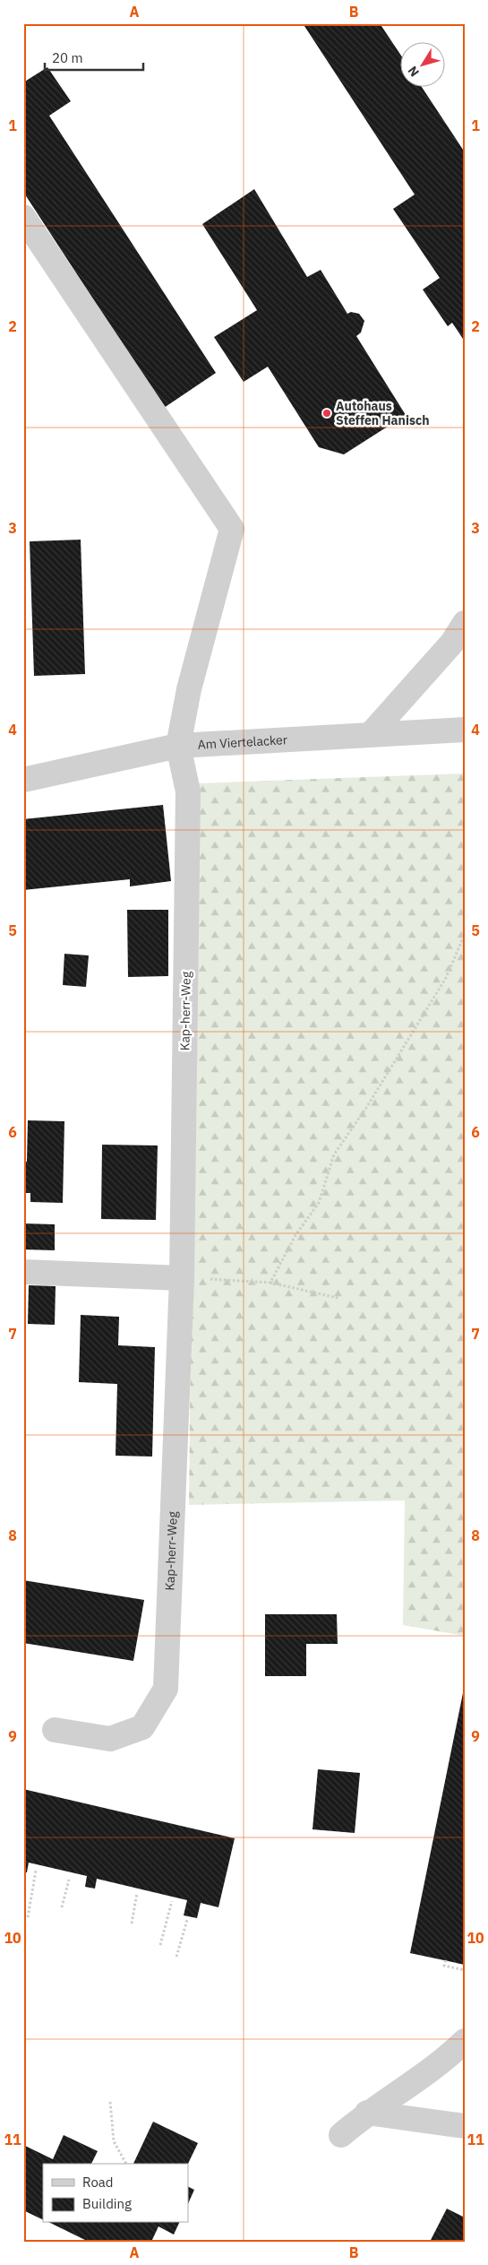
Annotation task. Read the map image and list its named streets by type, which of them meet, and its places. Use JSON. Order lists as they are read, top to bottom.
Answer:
{
  "streets": {
    "street": ["Am Viertelacker", "Kap-herr-Weg"]
  },
  "crossings": [
    ["Am Viertelacker", "Kap-herr-Weg"]
  ],
  "places": ["Autohaus Steffen Hanisch"],
  "legend": ["Road", "Building"],
  "scale_bar": "20 m",
  "north": "bottom left",
  "grid": {
    "columns": ["A", "B"],
    "rows": [
      "1",
      "2",
      "3",
      "4",
      "5",
      "6",
      "7",
      "8",
      "9",
      "10",
      "11"
    ]
  }
}
